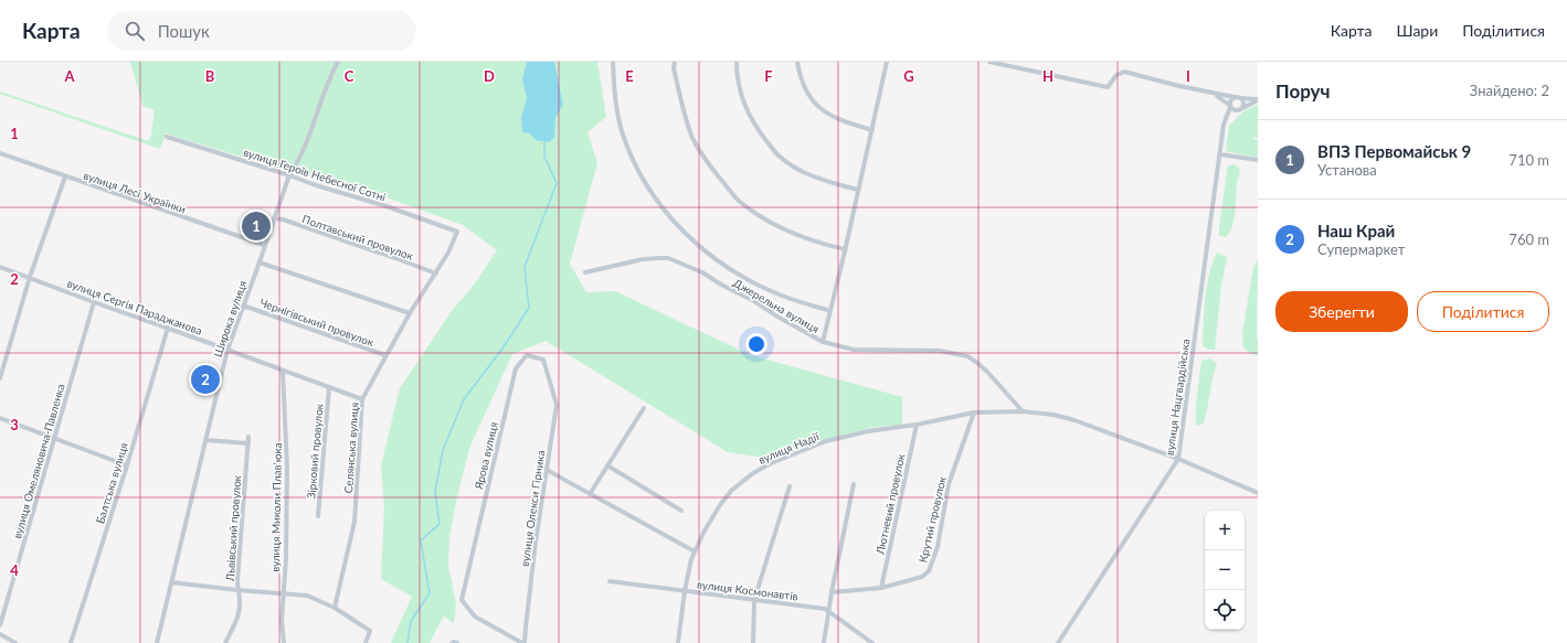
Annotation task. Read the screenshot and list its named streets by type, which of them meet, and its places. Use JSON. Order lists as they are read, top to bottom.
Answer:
{
  "streets": {
    "street": [
      "вулиця Героїв Небесної Сотні",
      "вулиця Лесі Українки",
      "Полтавський провулок",
      "Джерельна вулиця",
      "вулиця Сергія Параджанова",
      "Широка вулиця",
      "Чернігівський провулок",
      "вулиця Нацгвардійська",
      "Селянська вулиця",
      "вулиця Надії",
      "Зірковий провулок",
      "Ярова вулиця",
      "вулиця Омеляновича-Павленка",
      "Балтська вулиця",
      "Лютневий провулок",
      "вулиця Миколи Плавʼюка",
      "вулиця Олекси Гірника",
      "Крутий провулок",
      "Львівський провулок",
      "вулиця Космонавтів"
    ]
  },
  "crossings": [
    ["вулиця Героїв Небесної Сотні", "Широка вулиця"],
    ["вулиця Героїв Небесної Сотні", "Селянська вулиця"],
    ["вулиця Лесі Українки", "Широка вулиця"],
    ["Полтавський провулок", "Широка вулиця"],
    ["Полтавський провулок", "Селянська вулиця"],
    ["Джерельна вулиця", "вулиця Надії"],
    ["вулиця Сергія Параджанова", "Широка вулиця"],
    ["вулиця Сергія Параджанова", "Селянська вулиця"],
    ["вулиця Сергія Параджанова", "Зірковий провулок"],
    ["вулиця Сергія Параджанова", "вулиця Омеляновича-Павленка"],
    ["вулиця Сергія Параджанова", "Балтська вулиця"],
    ["вулиця Сергія Параджанова", "вулиця Миколи Плавʼюка"],
    ["Широка вулиця", "Чернігівський провулок"],
    ["Чернігівський провулок", "Селянська вулиця"],
    ["вулиця Нацгвардійська", "вулиця Надії"],
    ["вулиця Надії", "Лютневий провулок"],
    ["вулиця Надії", "Крутий провулок"],
    ["вулиця Надії", "вулиця Космонавтів"],
    ["Ярова вулиця", "вулиця Олекси Гірника"],
    ["Лютневий провулок", "Крутий провулок"]
  ],
  "page": {
    "header": "Карта",
    "search": "Пошук",
    "nav": ["Карта", "Шари", "Поділитися"],
    "heading": ["Поруч", "Знайдено: 2"],
    "list": [
      {
        "mark": "1",
        "name": "ВПЗ Первомайськ 9",
        "note": "Установа",
        "value": "710 m"
      },
      {
        "mark": "2",
        "name": "Наш Край",
        "note": "Супермаркет",
        "value": "760 m"
      }
    ],
    "pins": ["1", "2"],
    "buttons": ["Зберегти", "Поділитися"],
    "map_buttons": ["+", "−"]
  },
  "grid": {
    "columns": [
      "A",
      "B",
      "C",
      "D",
      "E",
      "F",
      "G",
      "H",
      "I"
    ],
    "rows": [
      "1",
      "2",
      "3",
      "4"
    ]
  }
}
